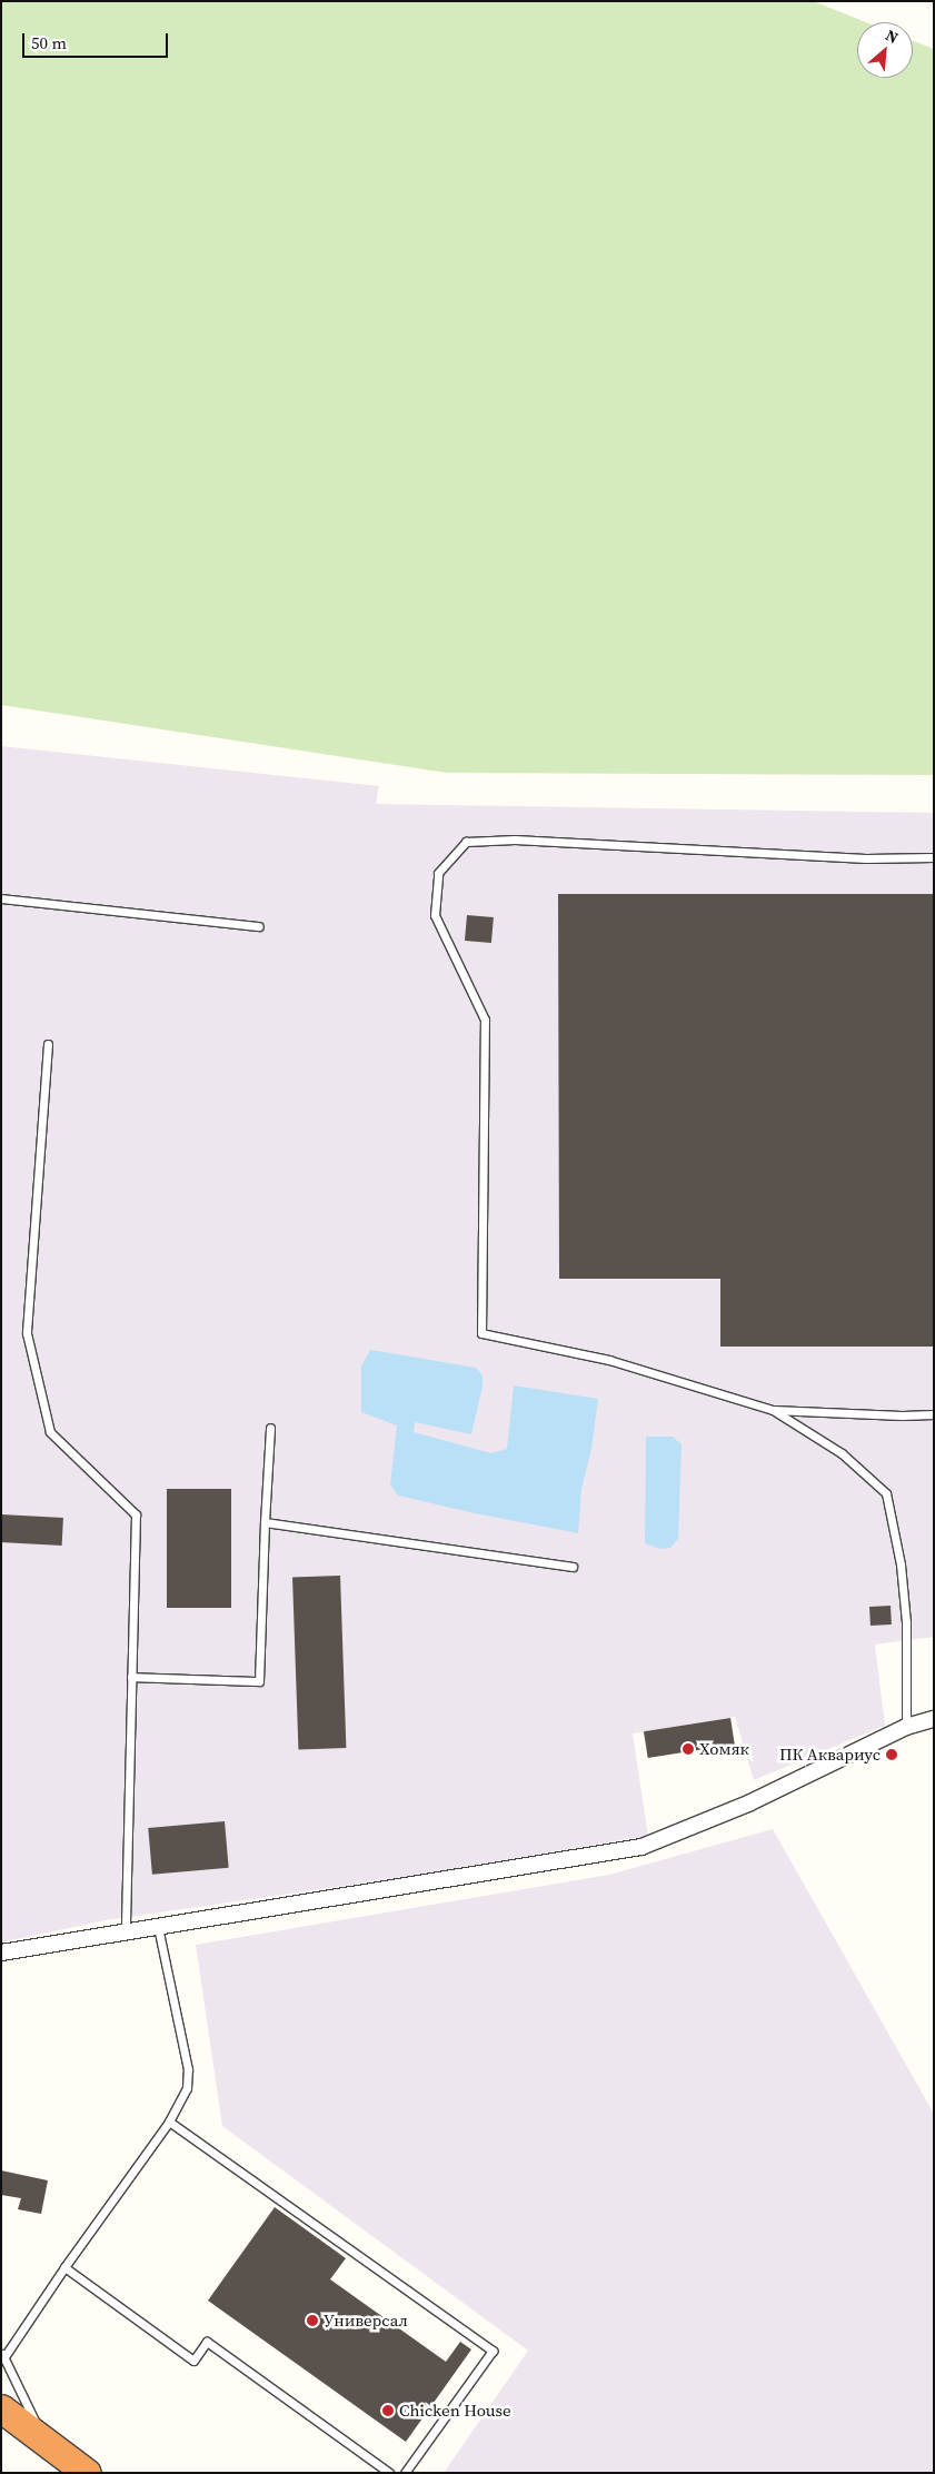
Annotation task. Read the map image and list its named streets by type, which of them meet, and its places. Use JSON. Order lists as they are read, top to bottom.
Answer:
{
  "places": [
    "Хомяк",
    "ПК Аквариус",
    "Универсал",
    "Chicken House"
  ],
  "scale_bar": "50 m",
  "north": "top right"
}
